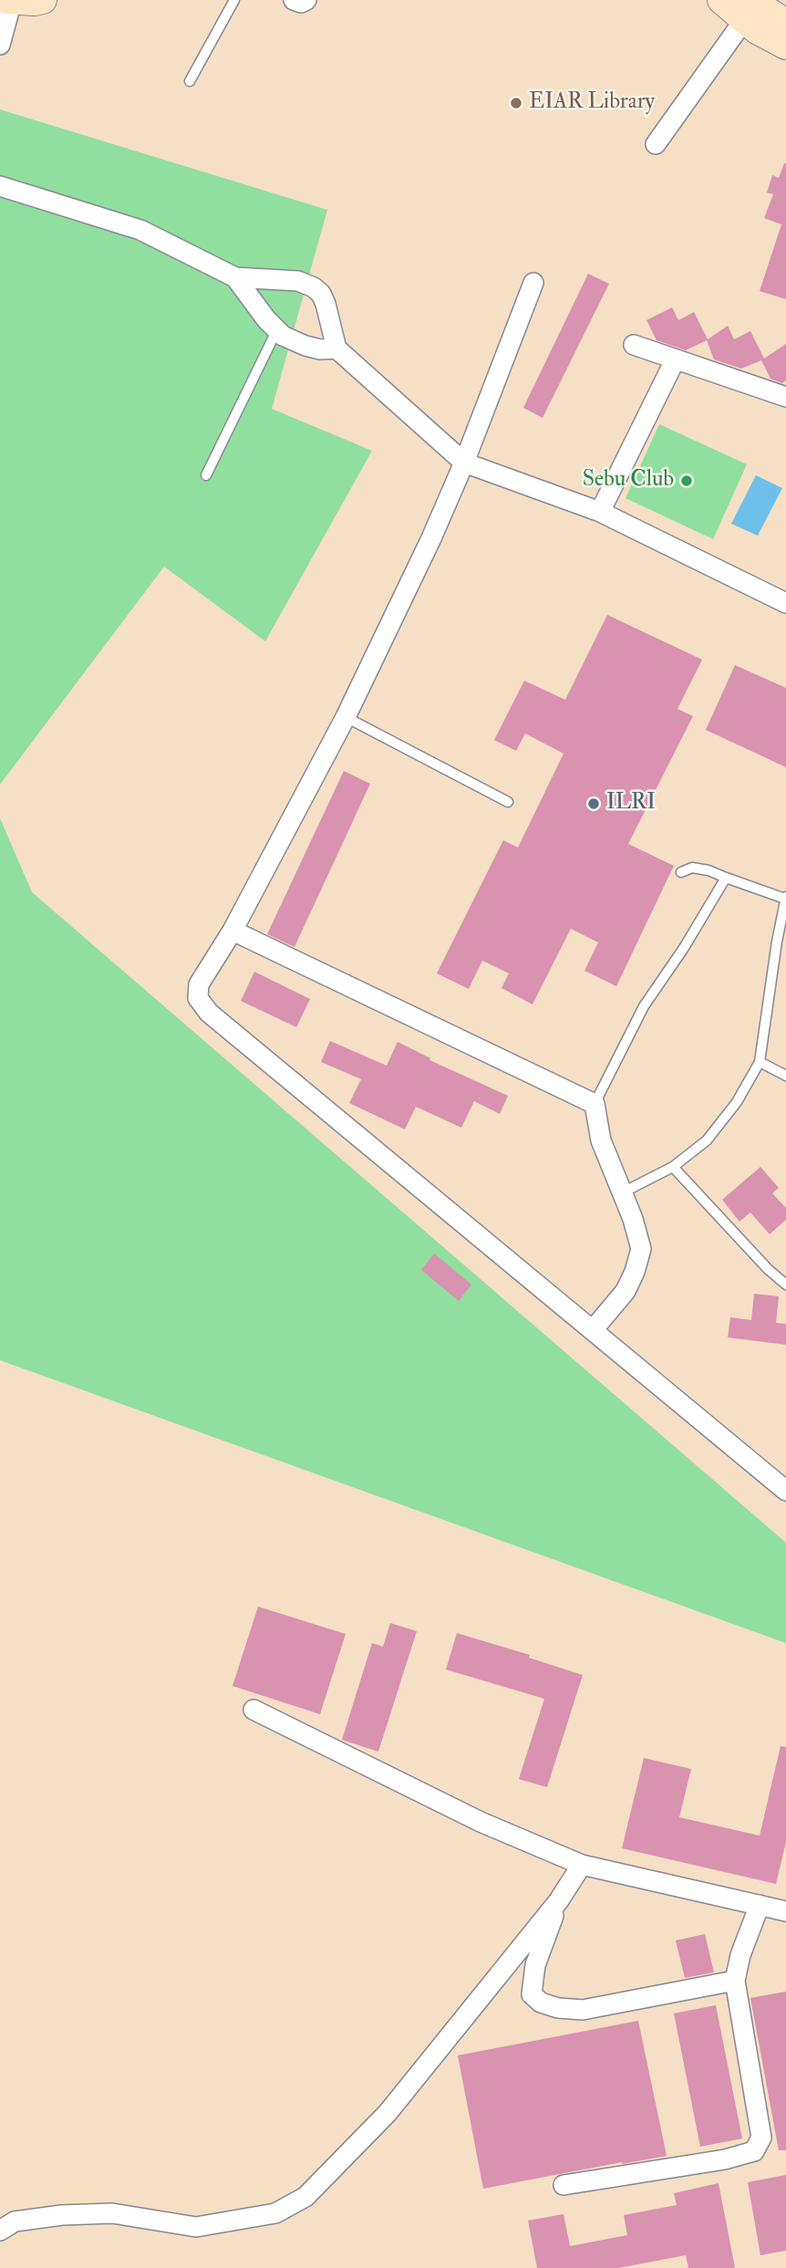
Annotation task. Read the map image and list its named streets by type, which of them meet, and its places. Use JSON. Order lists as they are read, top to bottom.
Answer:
{
  "places": ["EIAR Library", "Sebu Club", "ILRI"]
}
